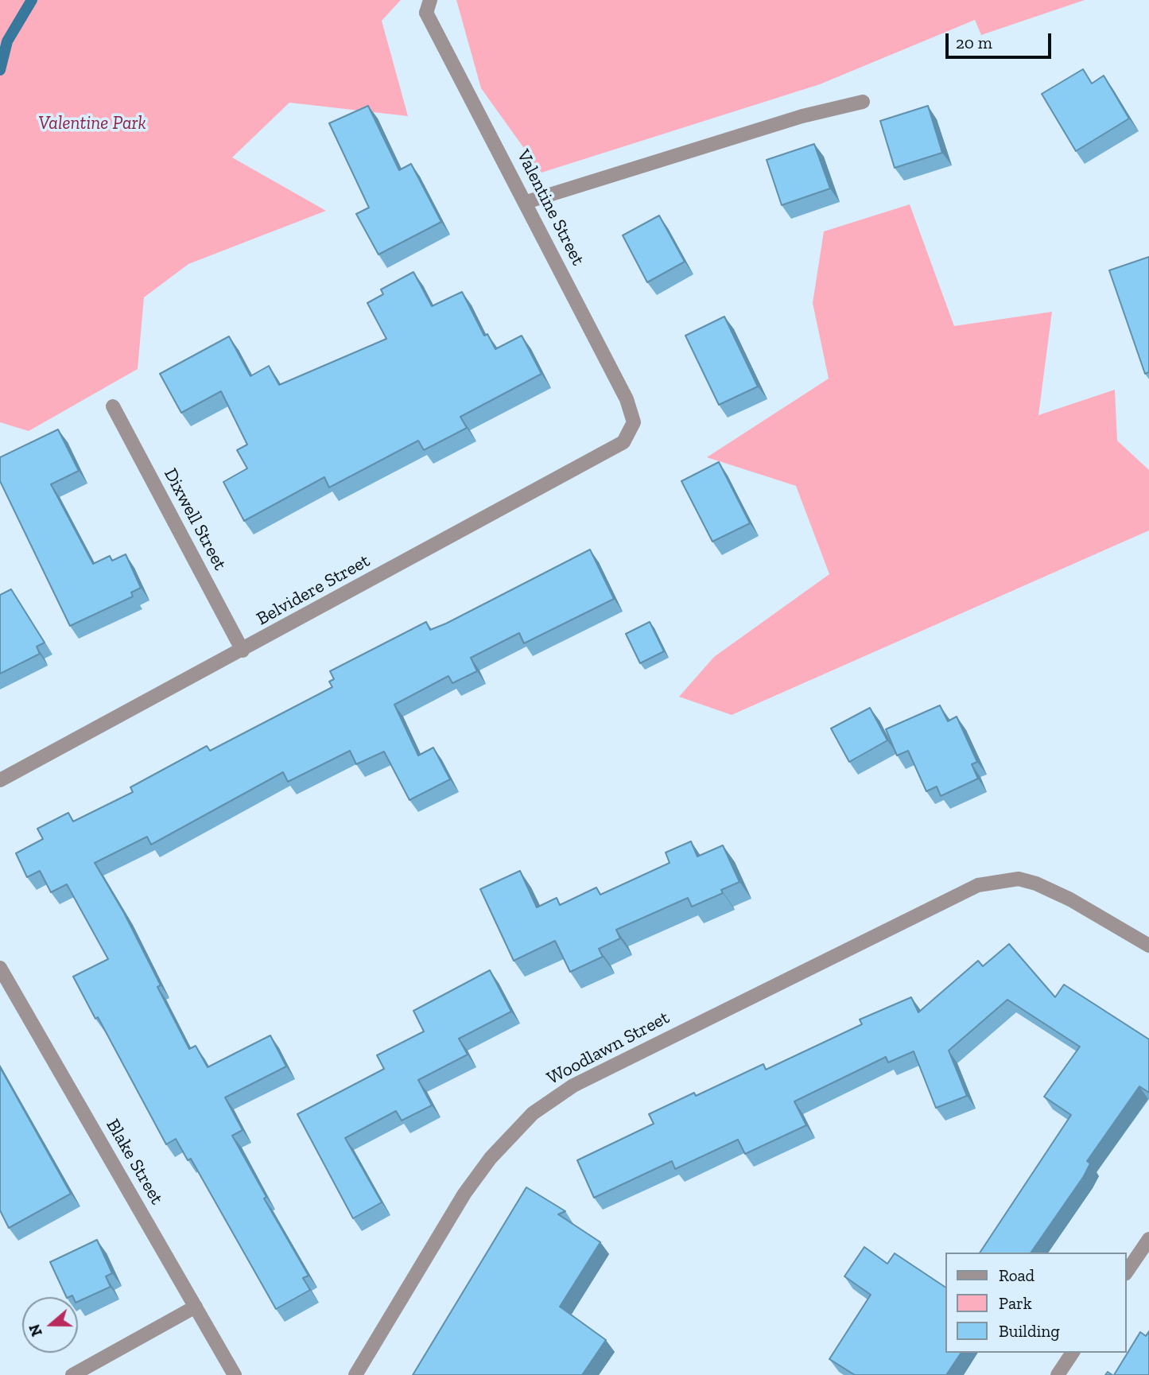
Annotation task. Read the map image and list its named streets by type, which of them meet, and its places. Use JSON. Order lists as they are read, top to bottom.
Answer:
{
  "streets": {
    "street": [
      "Valentine Street",
      "Dixwell Street",
      "Belvidere Street",
      "Woodlawn Street",
      "Blake Street"
    ]
  },
  "crossings": [
    ["Valentine Street", "Belvidere Street"],
    ["Dixwell Street", "Belvidere Street"]
  ],
  "parks": ["Valentine Park"],
  "legend": ["Road", "Park", "Building"],
  "scale_bar": "20 m",
  "north": "left"
}
